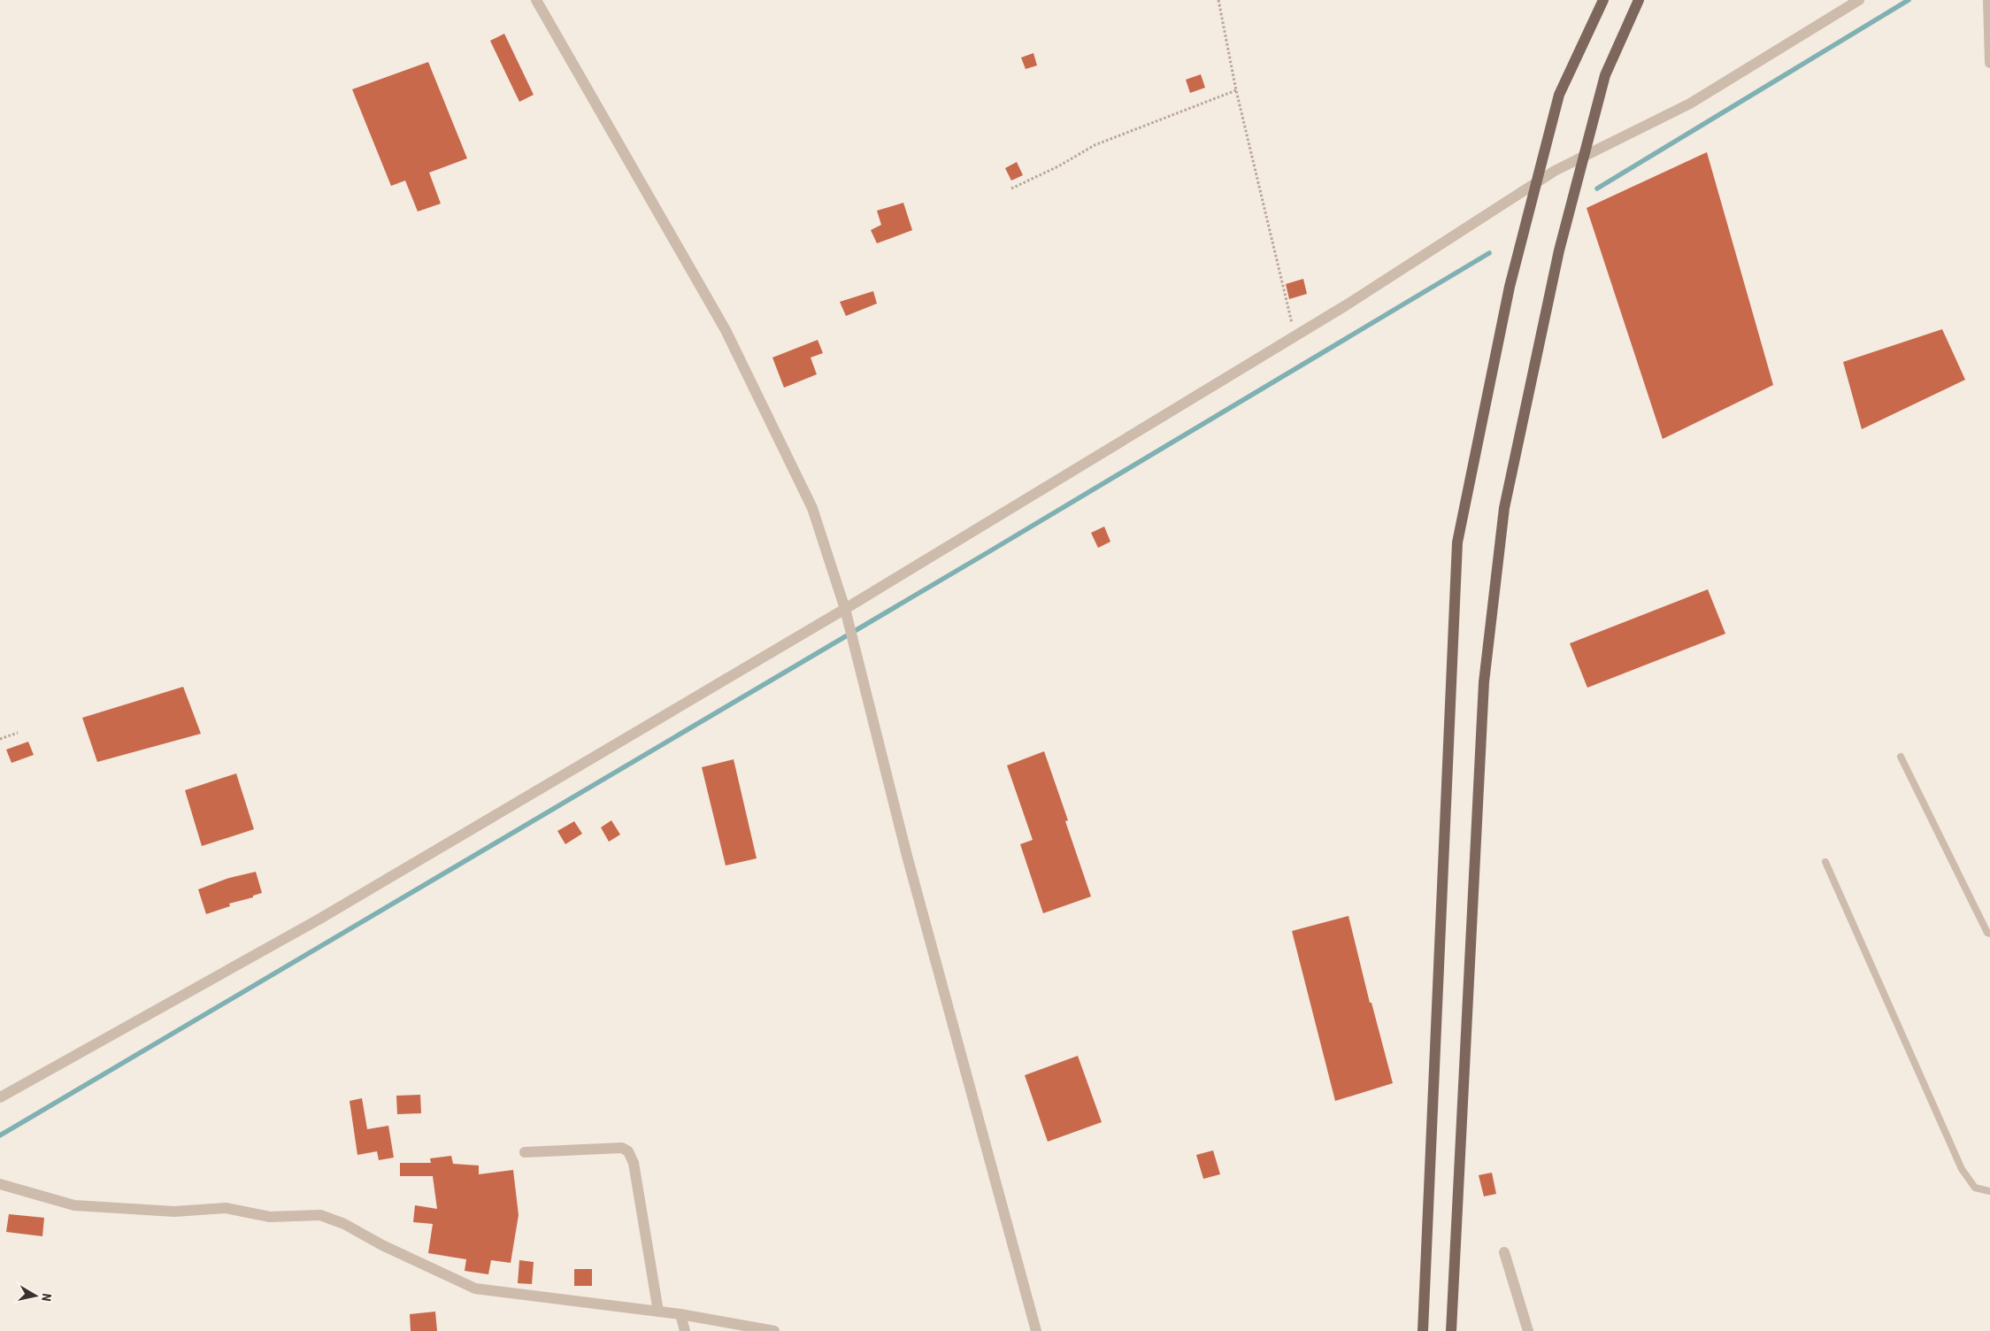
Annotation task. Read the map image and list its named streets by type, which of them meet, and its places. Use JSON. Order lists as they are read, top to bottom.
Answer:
{
  "north": "right"
}
